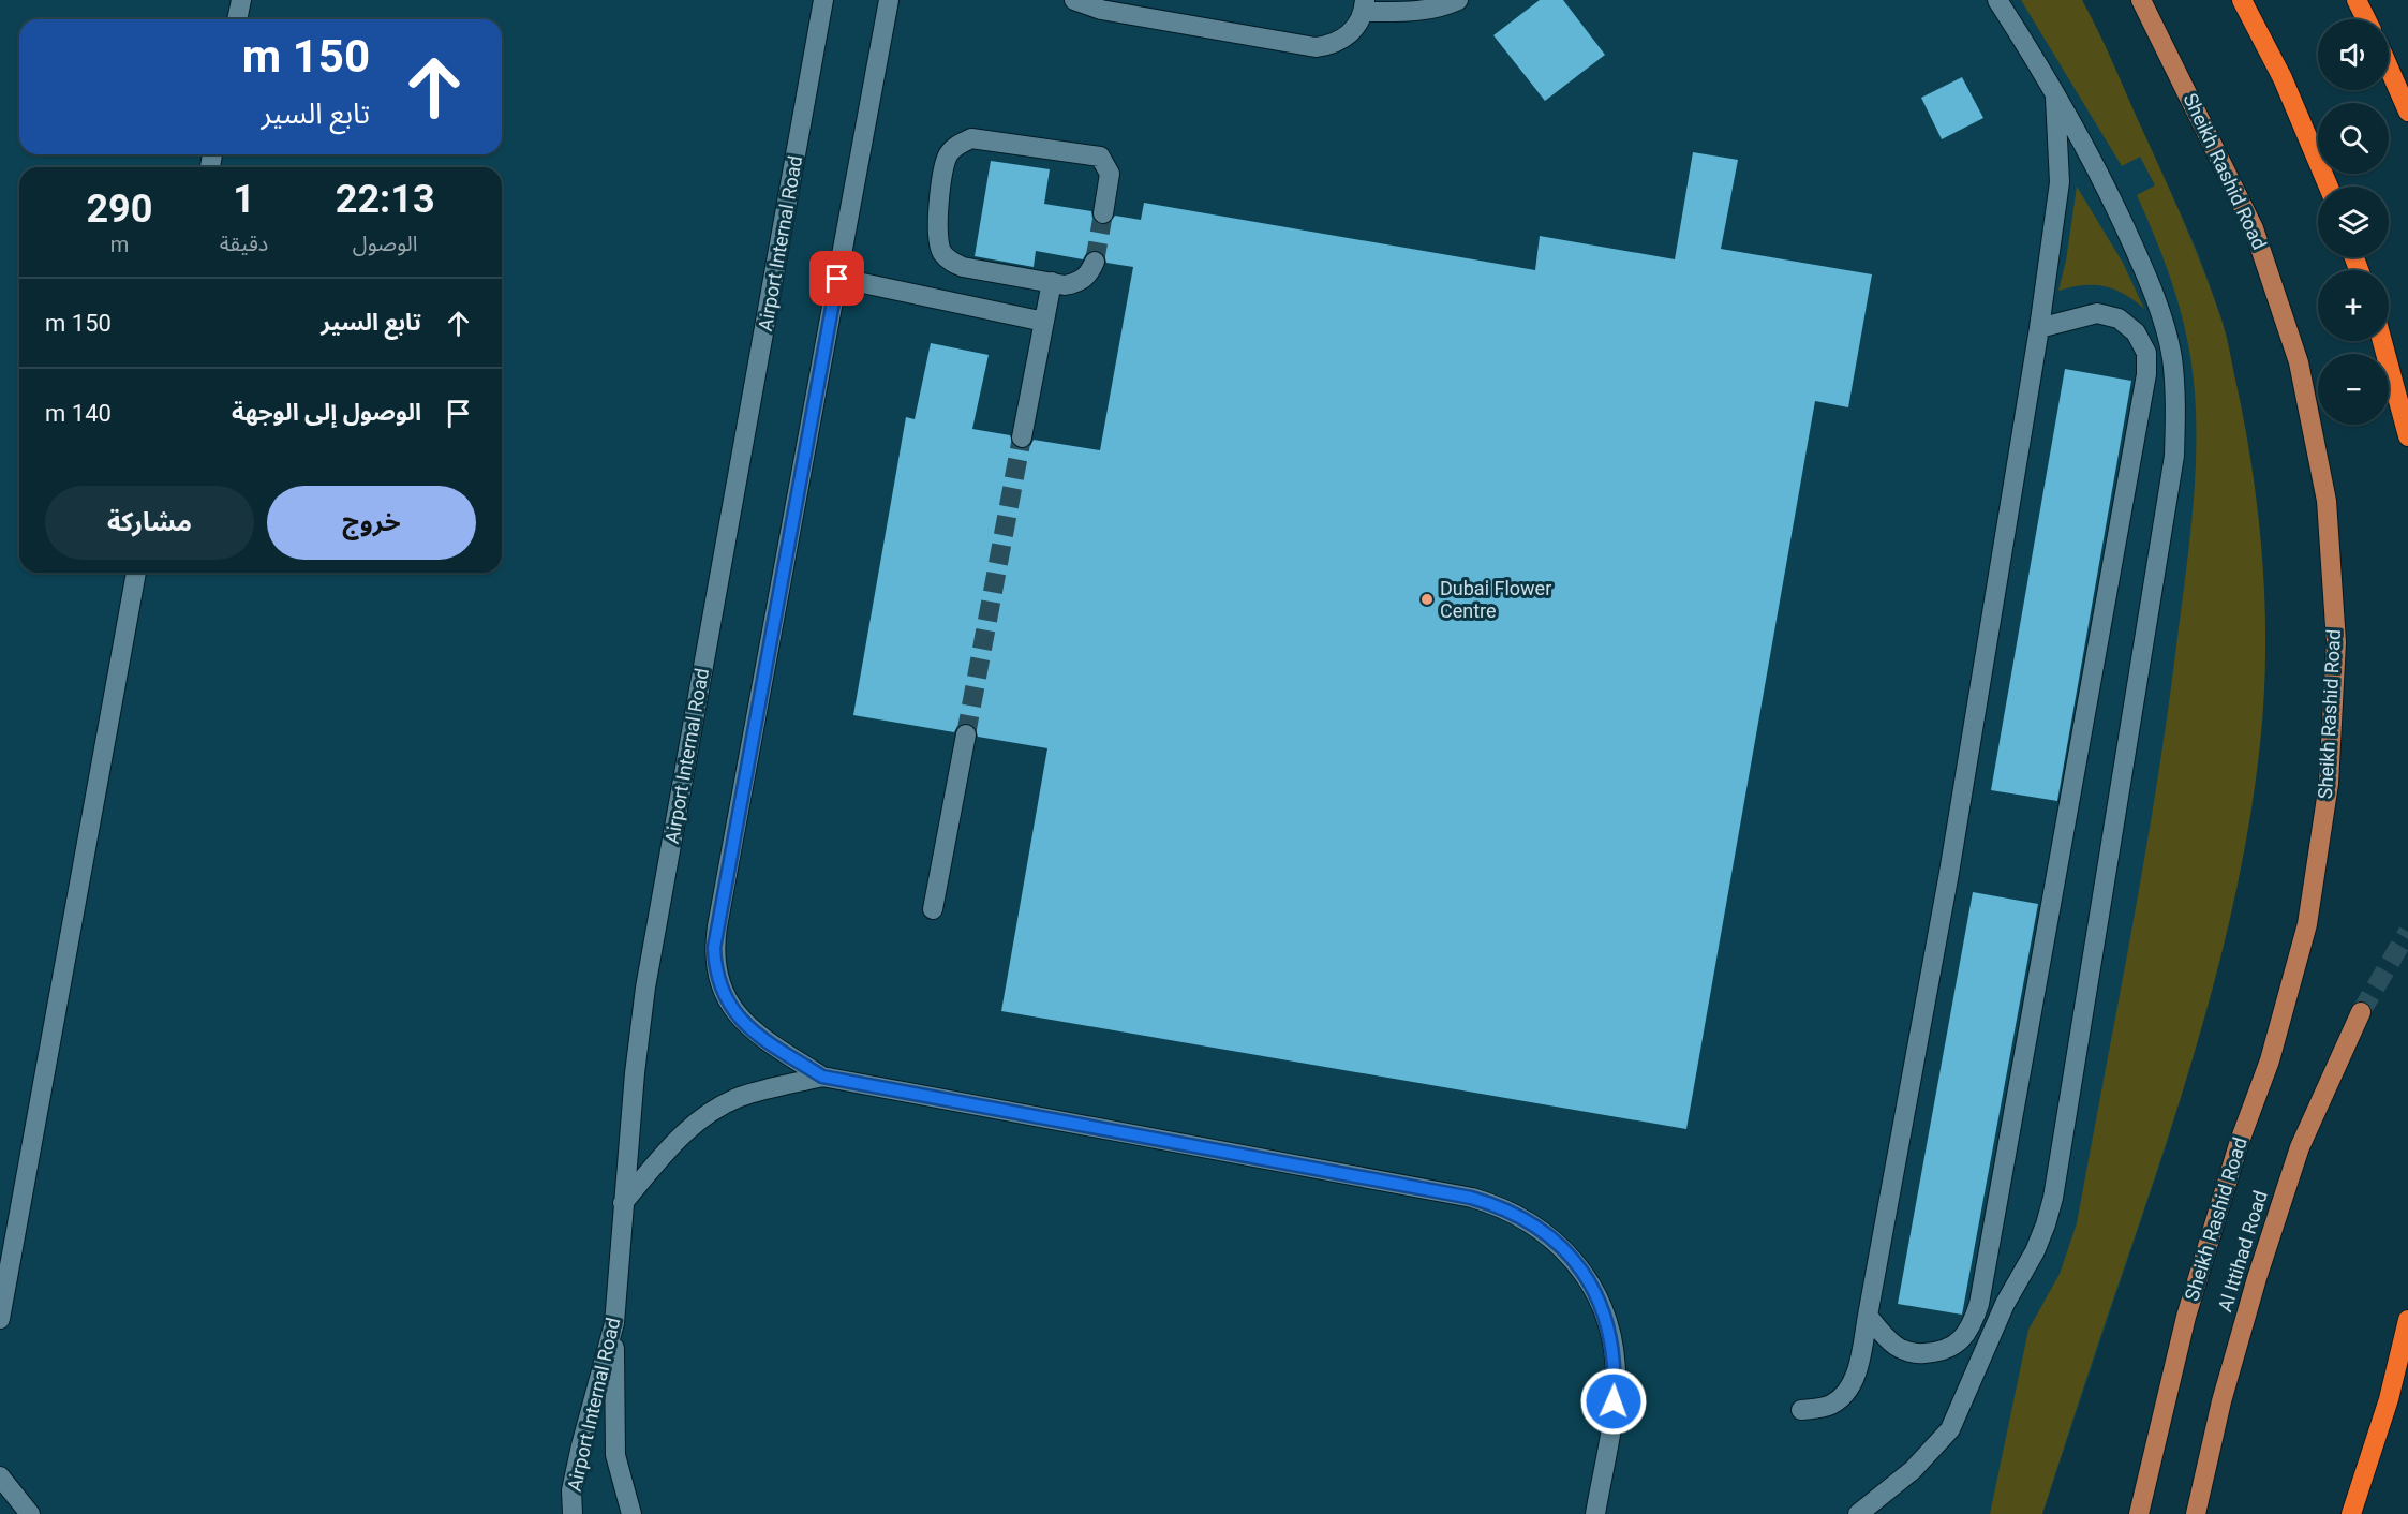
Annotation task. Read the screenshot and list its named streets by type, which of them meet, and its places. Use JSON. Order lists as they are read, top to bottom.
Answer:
{
  "streets": {
    "main road": ["Sheikh Rashid Road", "Al Ittihad Road"],
    "lane": ["Airport Internal Road"]
  },
  "places": ["Dubai Flower Centre"],
  "page": {
    "map_buttons": ["+", "−"],
    "turn": ["150 m", "تابع السير"],
    "eta": [
      "22:13",
      "الوصول",
      "1",
      "دقيقة",
      "290",
      "m"
    ],
    "list": [
      {
        "name": "تابع السير",
        "value": "150 m"
      },
      {
        "name": "الوصول إلى الوجهة",
        "value": "140 m"
      }
    ],
    "buttons": ["خروج", "مشاركة"]
  }
}
